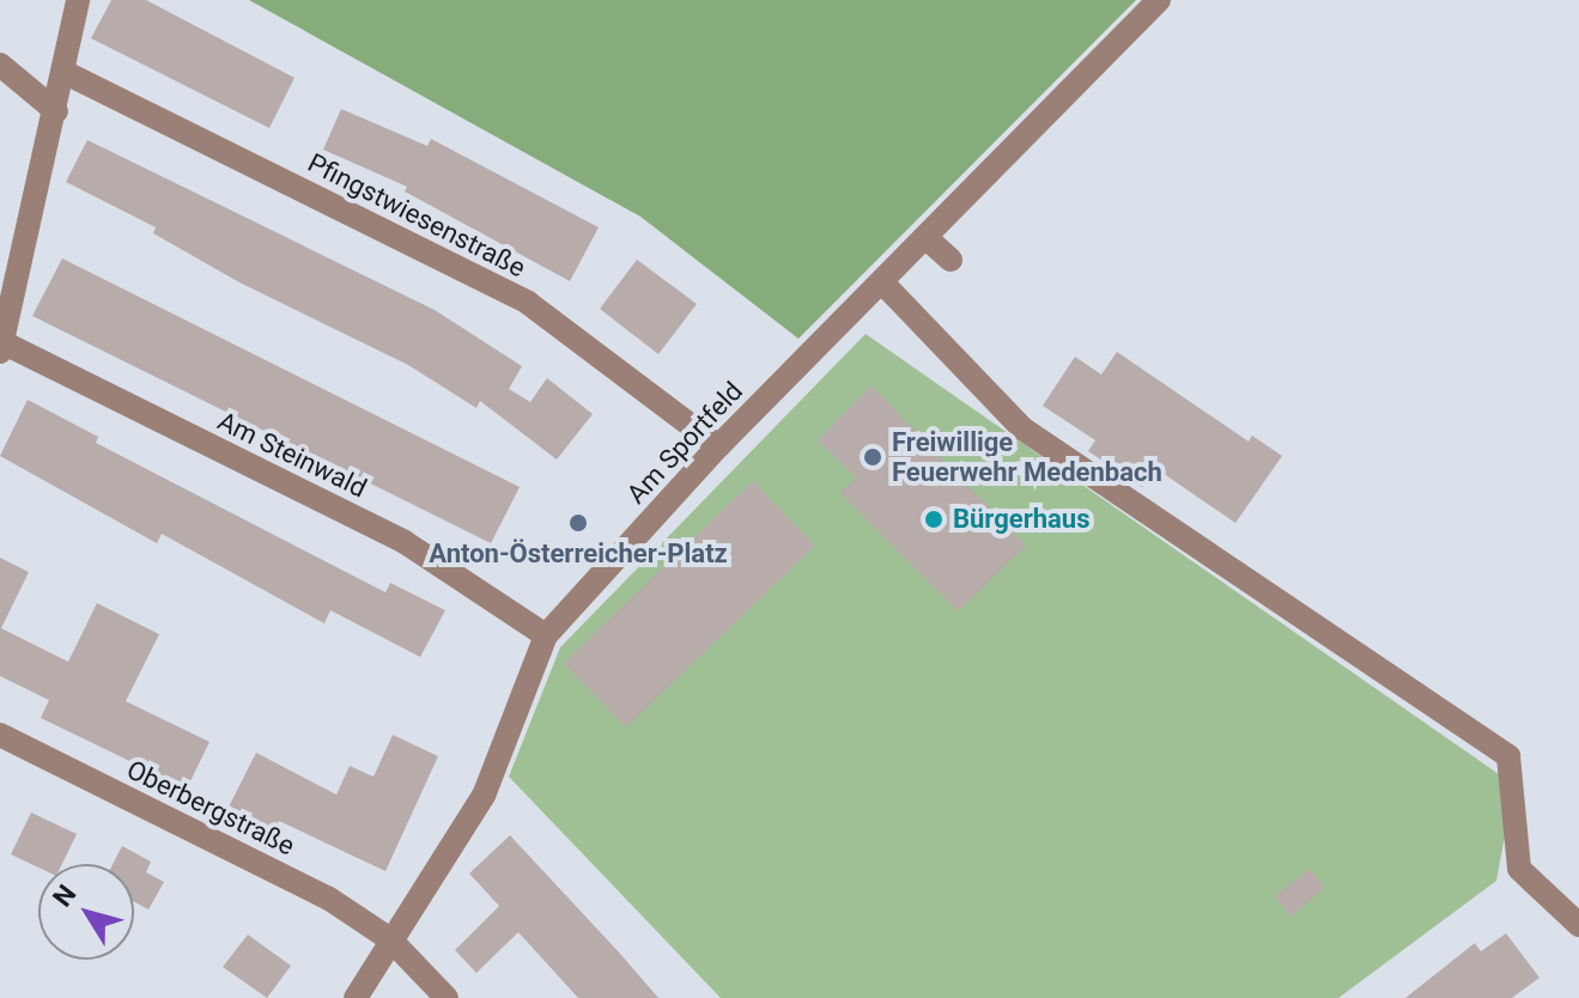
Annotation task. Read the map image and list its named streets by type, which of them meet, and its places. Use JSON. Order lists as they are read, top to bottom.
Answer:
{
  "streets": {
    "street": [
      "Pfingstwiesenstraße",
      "Am Sportfeld",
      "Am Steinwald",
      "Oberbergstraße"
    ]
  },
  "crossings": [
    ["Pfingstwiesenstraße", "Am Sportfeld"],
    ["Am Sportfeld", "Am Steinwald"],
    ["Am Sportfeld", "Oberbergstraße"]
  ],
  "places": ["Freiwillige Feuerwehr Medenbach", "Bürgerhaus", "Anton-Österreicher-Platz"],
  "north": "top left"
}
